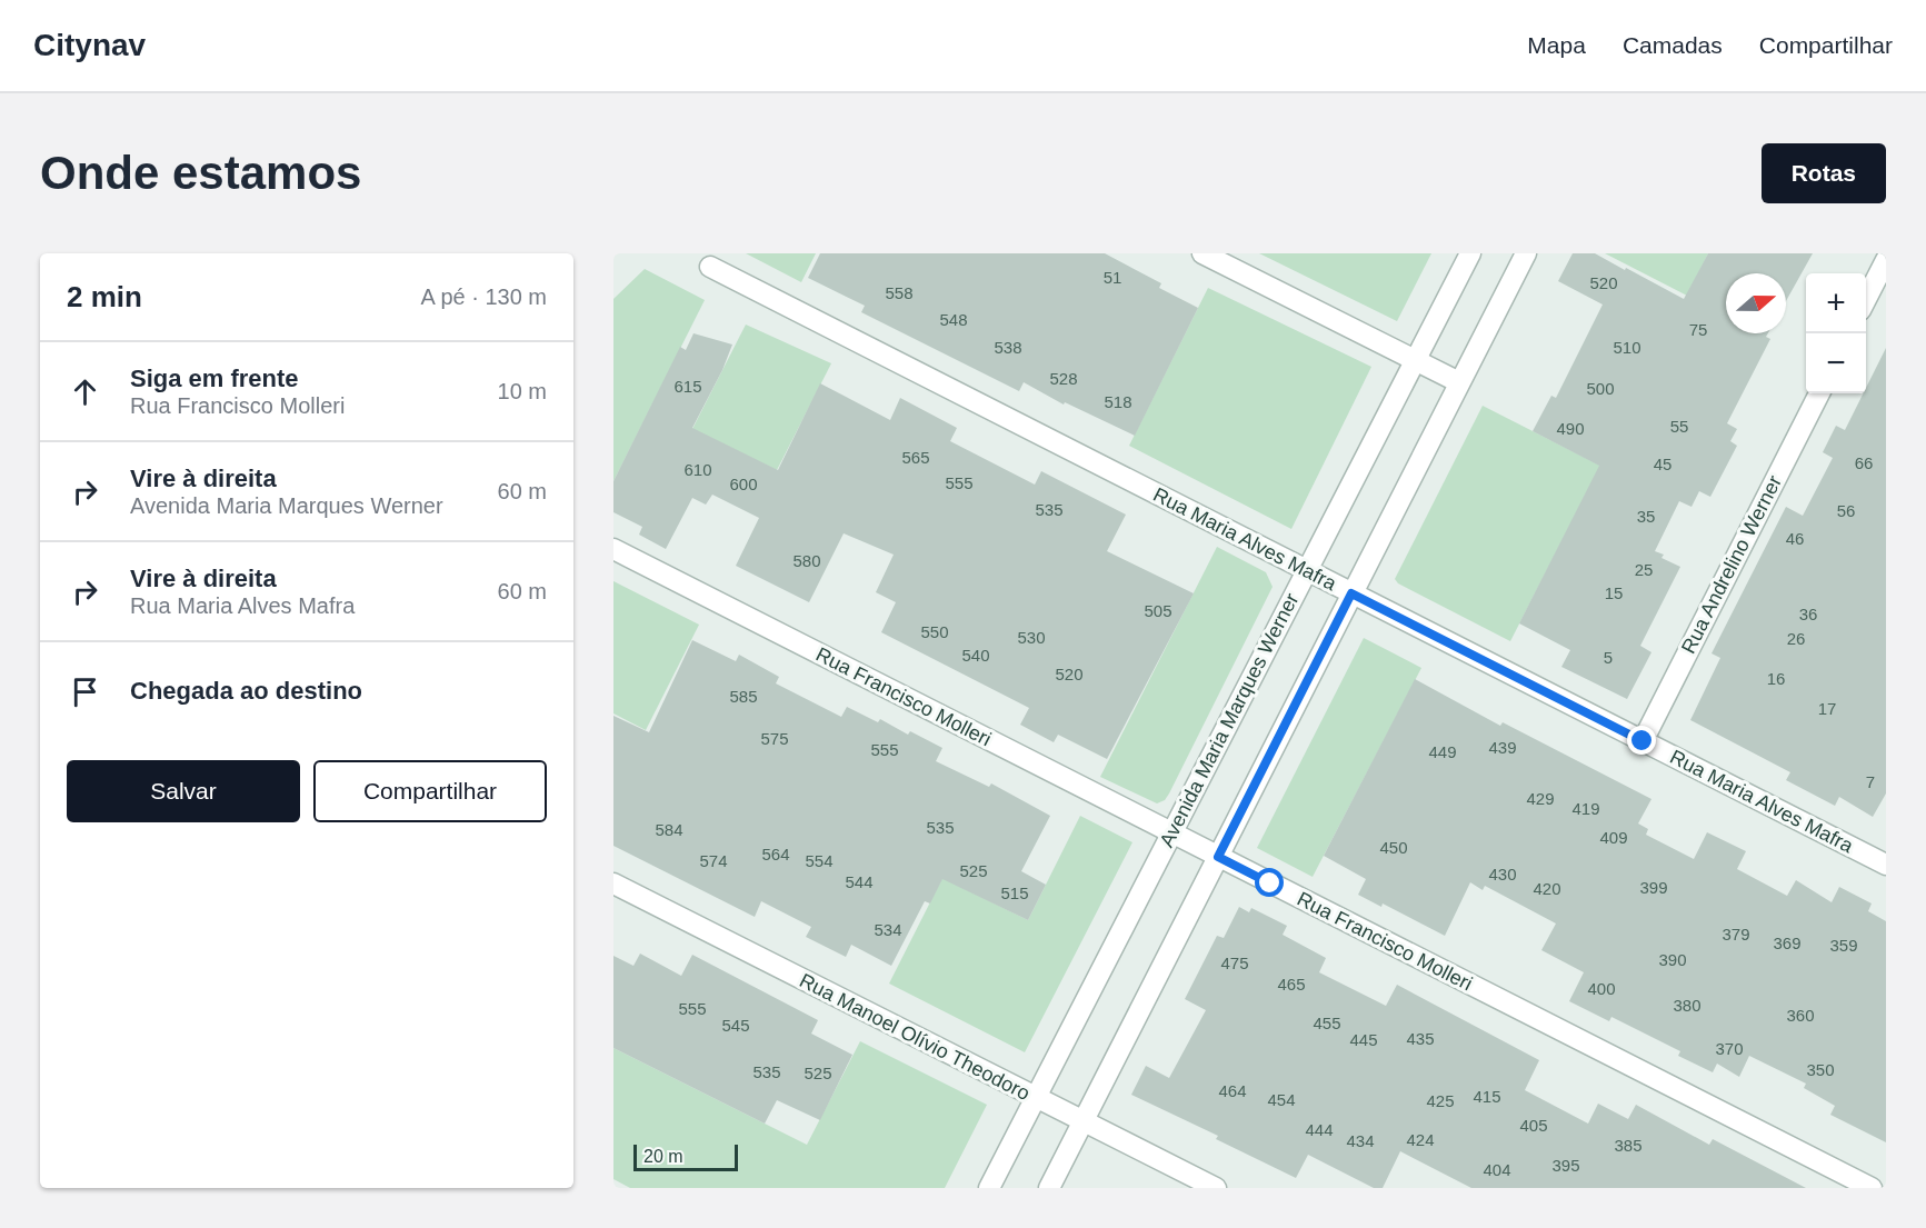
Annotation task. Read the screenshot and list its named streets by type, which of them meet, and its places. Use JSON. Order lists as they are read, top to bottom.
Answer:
{
  "streets": {
    "street": [
      "Rua Maria Alves Mafra",
      "Rua Andrelino Werner",
      "Rua Francisco Molleri",
      "Avenida Maria Marques Werner",
      "Rua Manoel Olívio Theodoro"
    ]
  },
  "crossings": [
    ["Rua Maria Alves Mafra", "Rua Andrelino Werner"],
    ["Rua Maria Alves Mafra", "Avenida Maria Marques Werner"],
    ["Rua Francisco Molleri", "Avenida Maria Marques Werner"],
    ["Avenida Maria Marques Werner", "Rua Manoel Olívio Theodoro"]
  ],
  "house_numbers": [
    "51",
    "520",
    "558",
    "548",
    "75",
    "538",
    "510",
    "528",
    "615",
    "500",
    "518",
    "55",
    "490",
    "565",
    "66",
    "45",
    "610",
    "555",
    "600",
    "535",
    "56",
    "35",
    "46",
    "580",
    "25",
    "15",
    "505",
    "36",
    "550",
    "530",
    "26",
    "540",
    "5",
    "520",
    "16",
    "585",
    "17",
    "575",
    "439",
    "555",
    "449",
    "7",
    "429",
    "419",
    "535",
    "584",
    "409",
    "450",
    "564",
    "574",
    "554",
    "525",
    "430",
    "544",
    "399",
    "420",
    "515",
    "534",
    "379",
    "369",
    "359",
    "390",
    "475",
    "465",
    "400",
    "380",
    "555",
    "360",
    "455",
    "545",
    "435",
    "445",
    "370",
    "350",
    "535",
    "525",
    "464",
    "415",
    "454",
    "425",
    "405",
    "444",
    "424",
    "434",
    "385",
    "395",
    "404"
  ],
  "scale_bar": "20 m",
  "north": "right",
  "page": {
    "header": "Citynav",
    "nav": ["Mapa", "Camadas", "Compartilhar"],
    "buttons": [
      "Rotas",
      ["Salvar", "Compartilhar"]
    ],
    "title": "Onde estamos",
    "heading": ["2 min", "A pé · 130 m"],
    "map_buttons": ["+", "−"],
    "list": [
      ["Siga em frente", "Rua Francisco Molleri", "10 m"],
      ["Vire à direita", "Avenida Maria Marques Werner", "60 m"],
      ["Vire à direita", "Rua Maria Alves Mafra", "60 m"],
      "Chegada ao destino"
    ],
    "scale": "20 m"
  }
}
